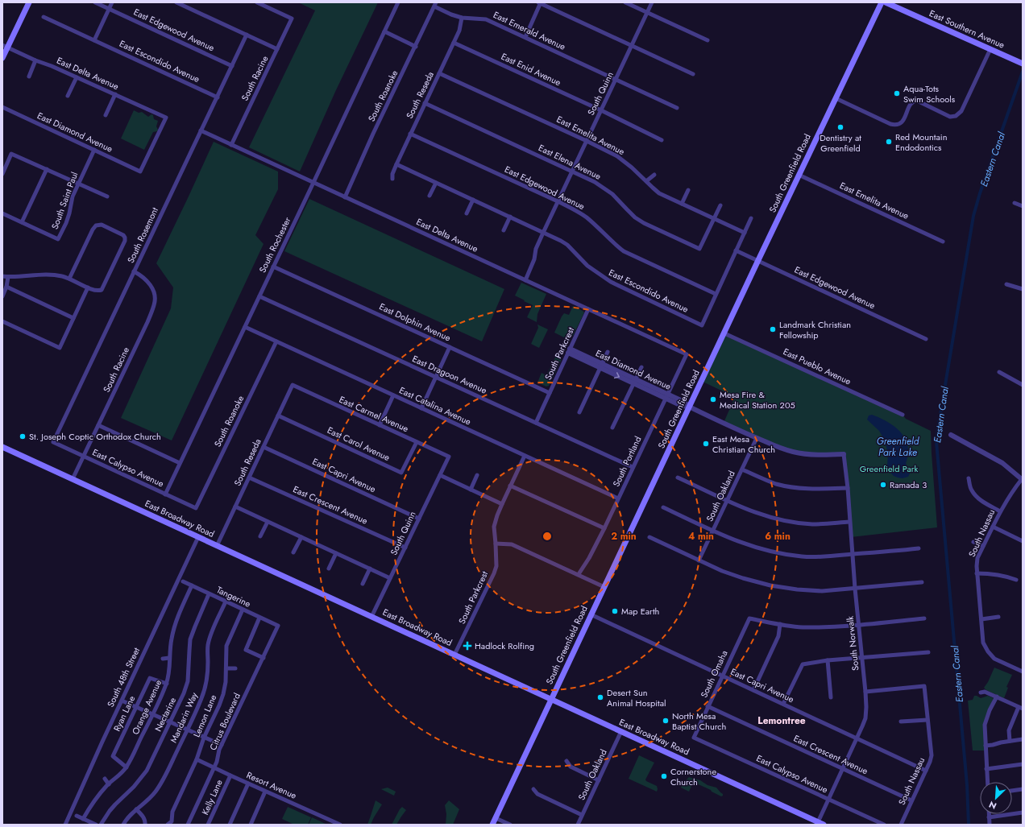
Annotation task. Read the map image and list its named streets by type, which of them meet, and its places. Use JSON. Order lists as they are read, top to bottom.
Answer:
{
  "streets": {
    "main road": ["East Southern Avenue", "South Greenfield Road", "East Broadway Road"],
    "street": [
      "East Edgewood Avenue",
      "East Emerald Avenue",
      "East Escondido Avenue",
      "East Enid Avenue",
      "East Delta Avenue",
      "South Racine",
      "South Quinn",
      "South Reseda",
      "South Roanoke",
      "East Diamond Avenue",
      "East Emelita Avenue",
      "East Elena Avenue",
      "South Saint Paul",
      "South Rosemont",
      "South Rochester",
      "East Dolphin Avenue",
      "South Parkcrest",
      "East Pueblo Avenue",
      "East Dragoon Avenue",
      "East Catalina Avenue",
      "East Carmel Avenue",
      "East Carol Avenue",
      "South Portland",
      "East Calypso Avenue",
      "East Capri Avenue",
      "South Oakland",
      "East Crescent Avenue",
      "South Nassau",
      "Tangerine",
      "South Norwalk",
      "South Omaha",
      "South 48th Street",
      "Orange Avenue",
      "Ryan Lane",
      "Nectarine",
      "Lemon Lane",
      "Mandarin Way",
      "Citrus Boulevard",
      "Resort Avenue",
      "Kelly Lane"
    ]
  },
  "crossings": [
    ["East Edgewood Avenue", "East Escondido Avenue"],
    ["East Edgewood Avenue", "South Quinn"],
    ["East Edgewood Avenue", "South Reseda"],
    ["East Edgewood Avenue", "South Greenfield Road"],
    ["East Edgewood Avenue", "South Rosemont"],
    ["East Emerald Avenue", "South Quinn"],
    ["East Emerald Avenue", "South Reseda"],
    ["East Emerald Avenue", "South Roanoke"],
    ["East Escondido Avenue", "South Quinn"],
    ["East Escondido Avenue", "South Reseda"],
    ["East Escondido Avenue", "South Rosemont"],
    ["East Enid Avenue", "South Quinn"],
    ["East Enid Avenue", "South Reseda"],
    ["East Delta Avenue", "South Racine"],
    ["East Delta Avenue", "South Quinn"],
    ["East Delta Avenue", "South Roanoke"],
    ["East Delta Avenue", "East Diamond Avenue"],
    ["East Delta Avenue", "South Rosemont"],
    ["East Delta Avenue", "South Rochester"],
    ["East Delta Avenue", "South Parkcrest"],
    ["East Delta Avenue", "South Portland"],
    ["South Racine", "South Rosemont"],
    ["South Racine", "East Calypso Avenue"],
    ["South Racine", "East Broadway Road"],
    ["South Quinn", "East Emelita Avenue"],
    ["South Quinn", "East Elena Avenue"],
    ["South Quinn", "East Carmel Avenue"],
    ["South Quinn", "East Capri Avenue"],
    ["South Quinn", "East Crescent Avenue"],
    ["South Quinn", "East Broadway Road"],
    ["South Reseda", "East Emelita Avenue"],
    ["South Reseda", "East Elena Avenue"],
    ["South Reseda", "East Carmel Avenue"],
    ["South Reseda", "East Carol Avenue"],
    ["South Reseda", "East Capri Avenue"],
    ["South Reseda", "East Crescent Avenue"],
    ["South Reseda", "East Broadway Road"],
    ["South Roanoke", "East Catalina Avenue"],
    ["South Roanoke", "East Calypso Avenue"],
    ["East Diamond Avenue", "South Greenfield Road"],
    ["East Diamond Avenue", "South Saint Paul"],
    ["East Diamond Avenue", "South Parkcrest"],
    ["East Diamond Avenue", "South Portland"],
    ["East Diamond Avenue", "South Oakland"],
    ["East Diamond Avenue", "South Norwalk"],
    ["East Emelita Avenue", "East Elena Avenue"],
    ["East Emelita Avenue", "South Greenfield Road"],
    ["South Greenfield Road", "East Pueblo Avenue"],
    ["South Greenfield Road", "East Capri Avenue"],
    ["South Greenfield Road", "East Broadway Road"],
    ["South Rosemont", "East Calypso Avenue"],
    ["South Rochester", "East Dolphin Avenue"],
    ["South Rochester", "East Dragoon Avenue"],
    ["South Rochester", "East Catalina Avenue"],
    ["South Rochester", "East Calypso Avenue"],
    ["East Dolphin Avenue", "South Parkcrest"],
    ["South Parkcrest", "East Dragoon Avenue"],
    ["South Parkcrest", "East Catalina Avenue"],
    ["South Parkcrest", "East Broadway Road"],
    ["East Dragoon Avenue", "South Portland"],
    ["East Catalina Avenue", "South Portland"],
    ["East Carmel Avenue", "East Carol Avenue"],
    ["East Calypso Avenue", "South Norwalk"],
    ["East Calypso Avenue", "South Omaha"],
    ["East Capri Avenue", "South Nassau"],
    ["East Capri Avenue", "South Norwalk"],
    ["East Capri Avenue", "South Omaha"],
    ["South Oakland", "East Broadway Road"],
    ["East Crescent Avenue", "South Nassau"],
    ["East Crescent Avenue", "South Norwalk"],
    ["East Crescent Avenue", "South Omaha"],
    ["East Broadway Road", "South Norwalk"],
    ["East Broadway Road", "South 48th Street"],
    ["South Nassau", "South Norwalk"],
    ["Tangerine", "Orange Avenue"],
    ["Tangerine", "Nectarine"],
    ["Tangerine", "Lemon Lane"],
    ["Tangerine", "Mandarin Way"],
    ["Tangerine", "Citrus Boulevard"],
    ["Orange Avenue", "Ryan Lane"],
    ["Lemon Lane", "Resort Avenue"],
    ["Citrus Boulevard", "Resort Avenue"],
    ["Resort Avenue", "Kelly Lane"]
  ],
  "districts": ["Lemontree"],
  "water": ["Eastern Canal", "Greenfield Park Lake"],
  "parks": ["Greenfield Park"],
  "places": {
    "other": [
      "Aqua-Tots Swim Schools",
      "Dentistry at Greenfield",
      "Red Mountain Endodontics",
      "Landmark Christian Fellowship",
      "Mesa Fire & Medical Station 205",
      "St. Joseph Coptic Orthodox Church",
      "East Mesa Christian Church",
      "Ramada 3",
      "Map Earth",
      "Desert Sun Animal Hospital",
      "North Mesa Baptist Church",
      "Cornerstone Church"
    ],
    "health": ["Hadlock Rolfing"]
  },
  "north": "bottom left",
  "rings": ["2 min", "4 min", "6 min"]
}
